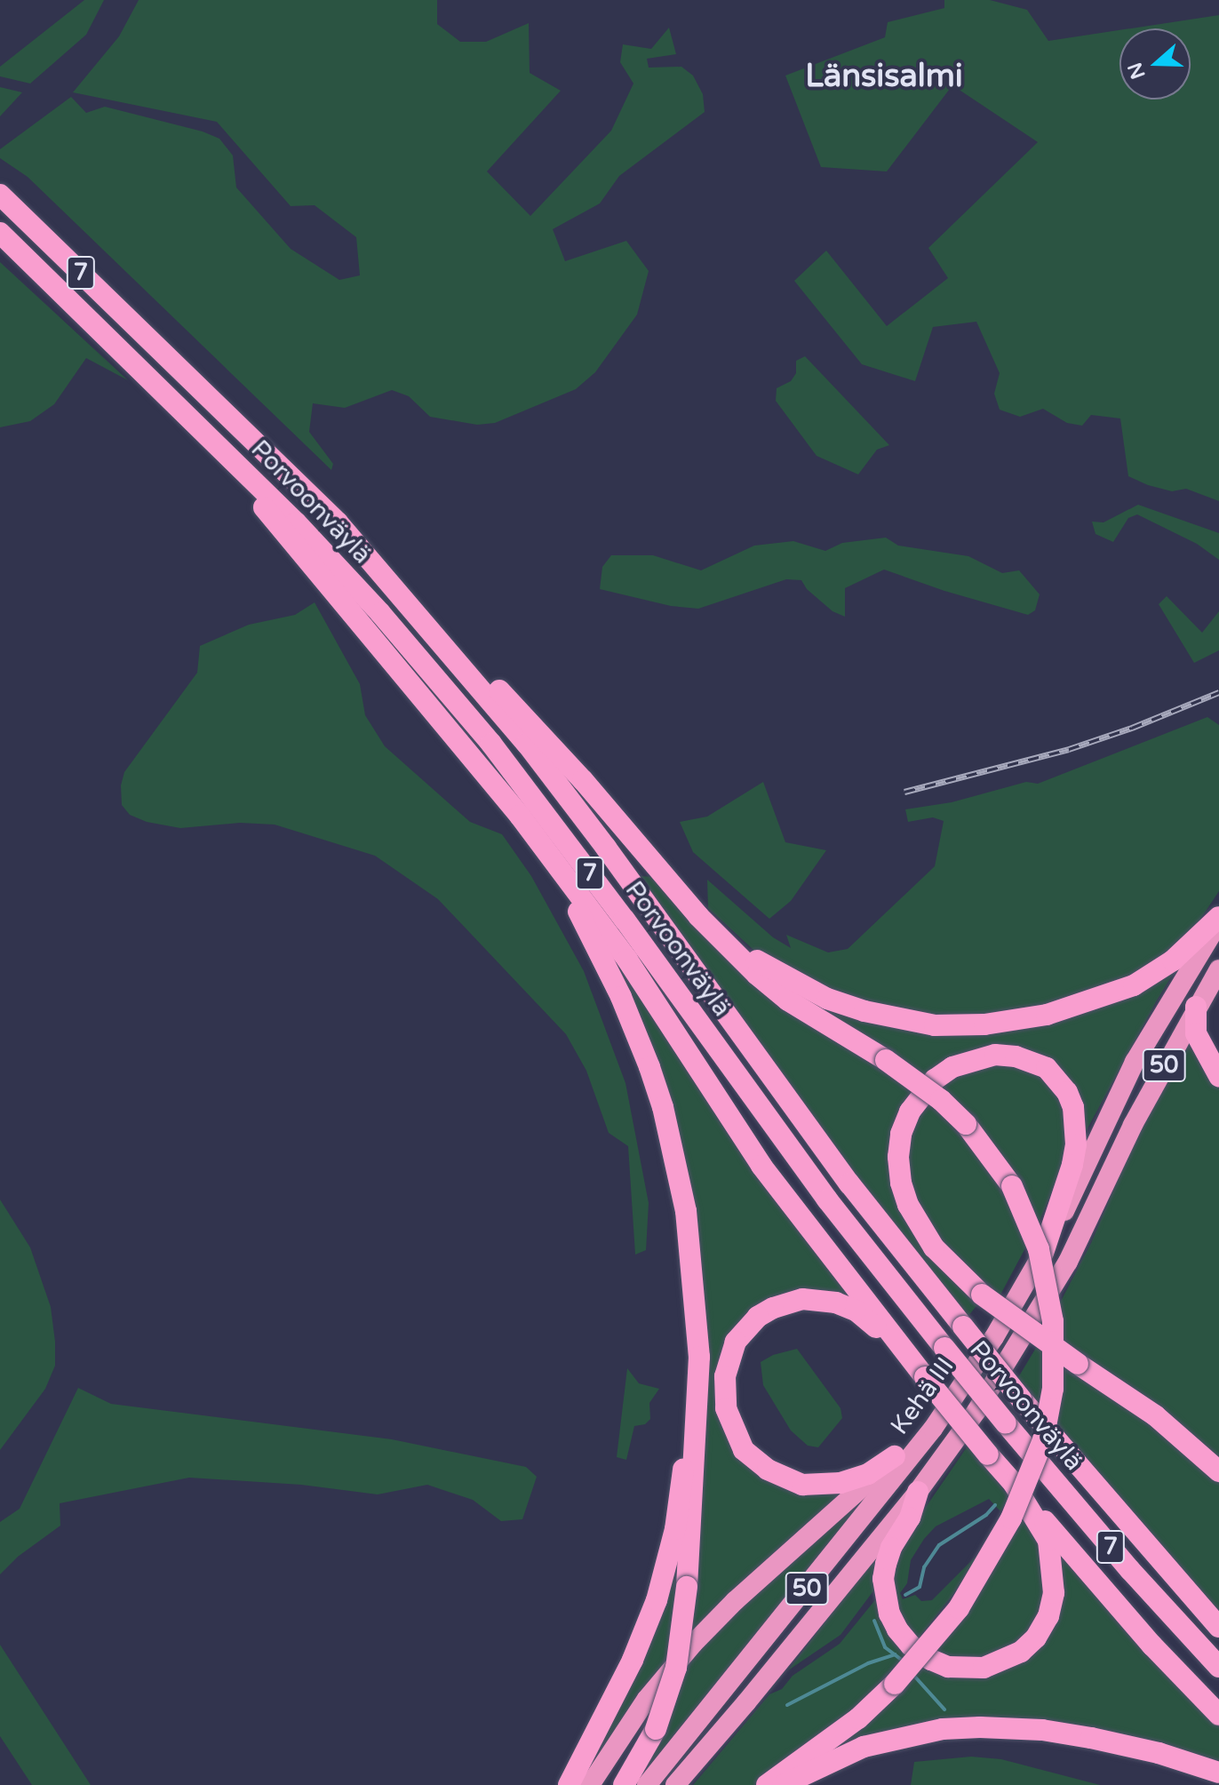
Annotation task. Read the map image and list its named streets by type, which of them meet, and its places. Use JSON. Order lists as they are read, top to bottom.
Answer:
{
  "streets": {
    "highway": [
      "7",
      "Porvoonväylä",
      "50",
      "Kehä III"
    ]
  },
  "districts": ["Länsisalmi"],
  "north": "left"
}
